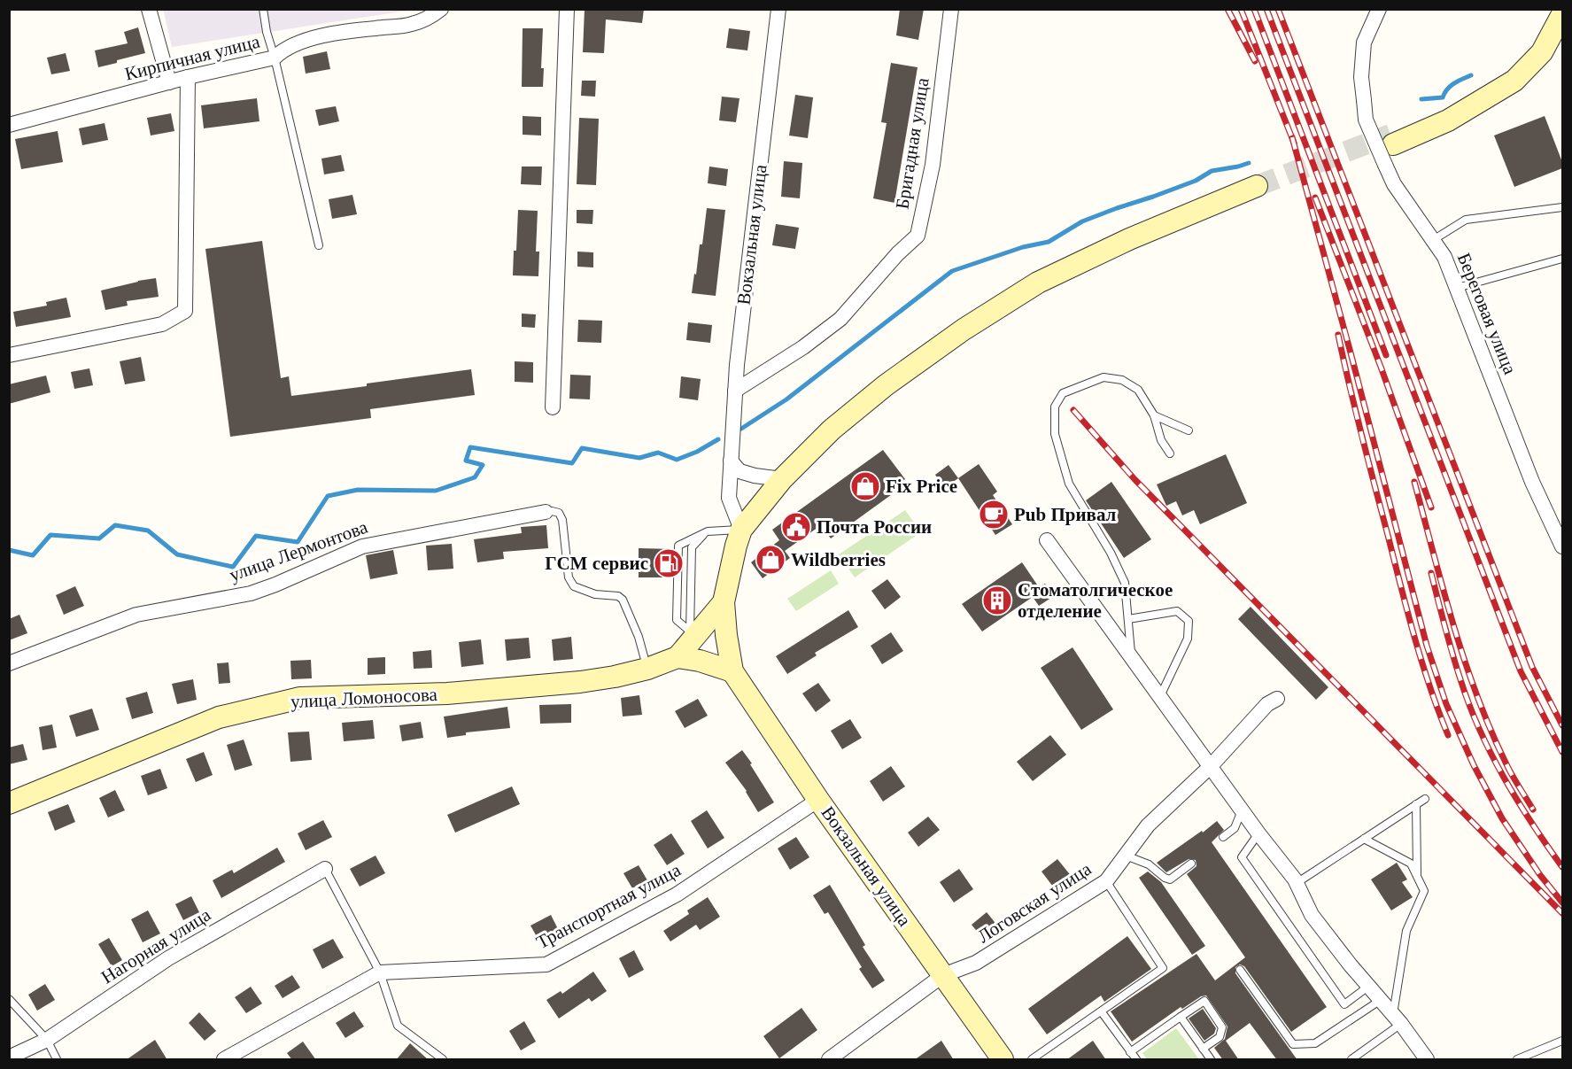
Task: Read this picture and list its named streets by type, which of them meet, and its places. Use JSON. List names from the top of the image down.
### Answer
{
  "streets": {
    "main road": ["Вокзальная улица", "улица Ломоносова"],
    "street": [
      "Кирпичная улица",
      "Бригадная улица",
      "Береговая улица",
      "улица Лермонтова",
      "Логовская улица",
      "Транспортная улица",
      "Нагорная улица"
    ]
  },
  "crossings": [
    ["Бригадная улица", "Вокзальная улица"],
    ["Вокзальная улица", "Логовская улица"],
    ["Вокзальная улица", "Транспортная улица"]
  ],
  "places": {
    "shop": ["Fix Price", "Wildberries"],
    "cafe": ["Pub Привал"],
    "public building": ["Почта России"],
    "fuel station": ["ГСМ сервис"],
    "building": ["Стоматолгическое отделение"]
  }
}
